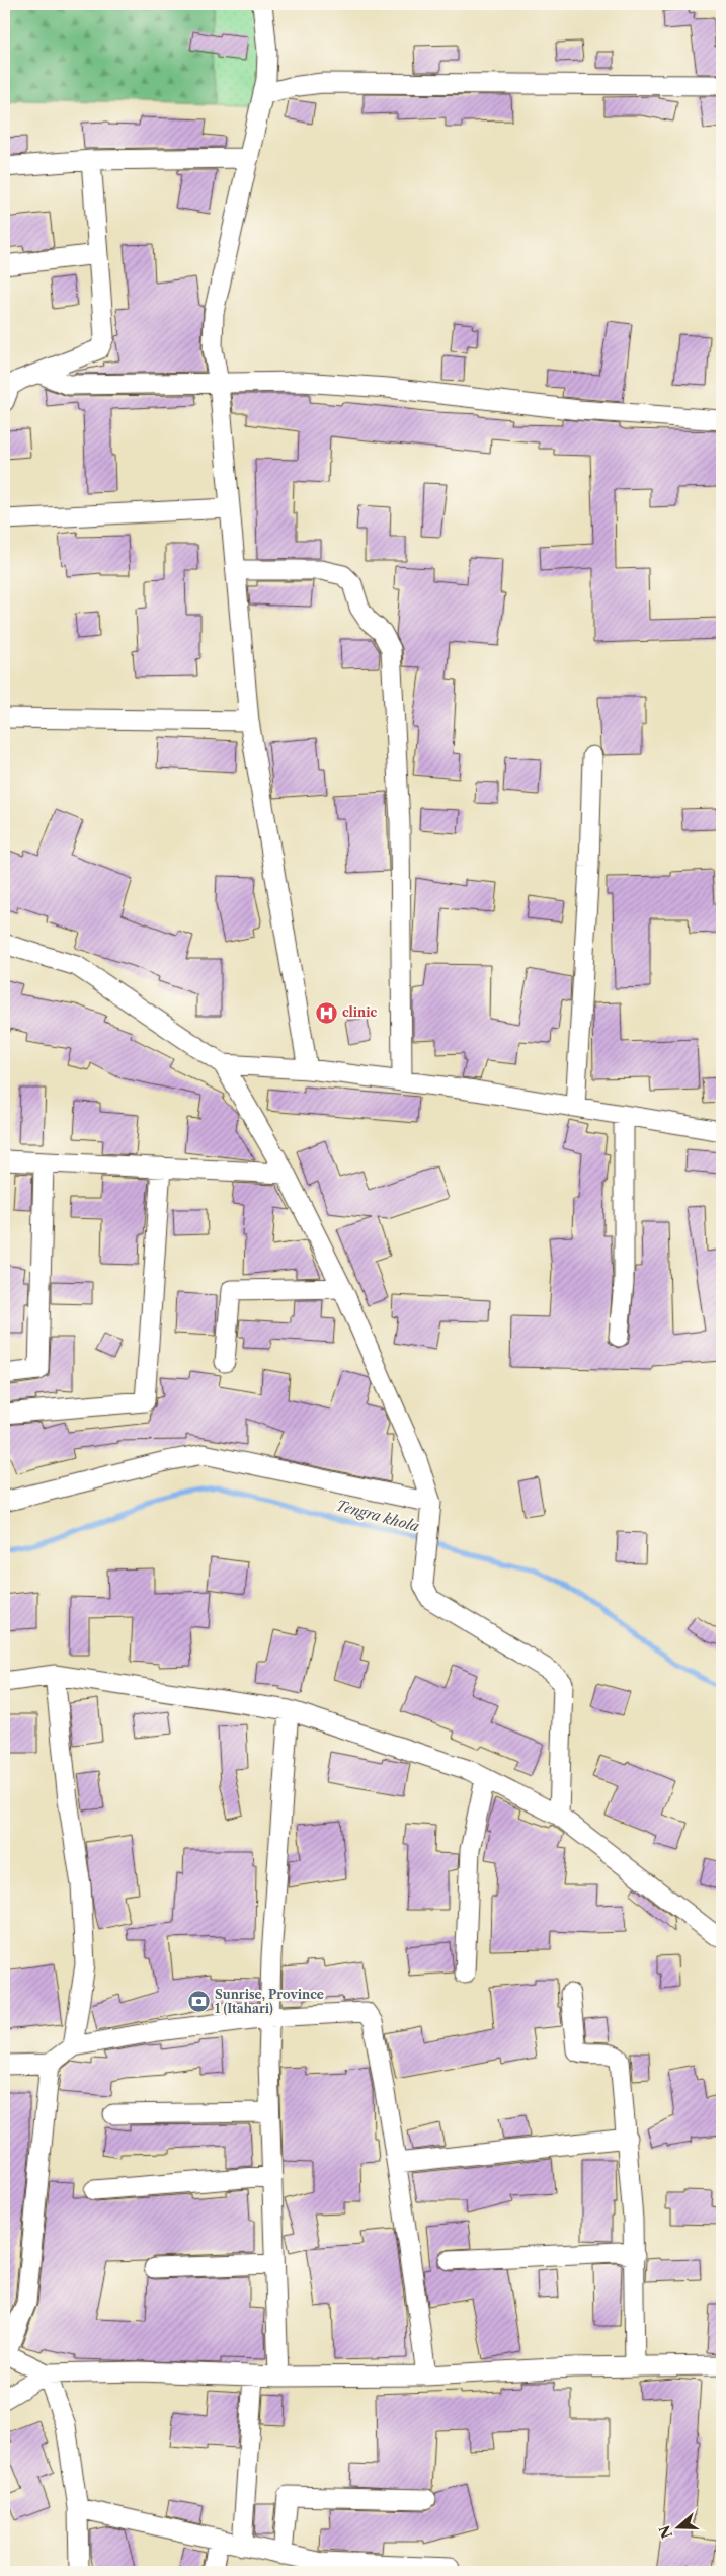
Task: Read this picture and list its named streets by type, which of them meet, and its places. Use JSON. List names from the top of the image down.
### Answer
{
  "water": ["Tengra khola"],
  "places": {
    "hospital": ["clinic"],
    "bank": ["Sunrise, Province 1 (Itahari)"]
  },
  "north": "left"
}
